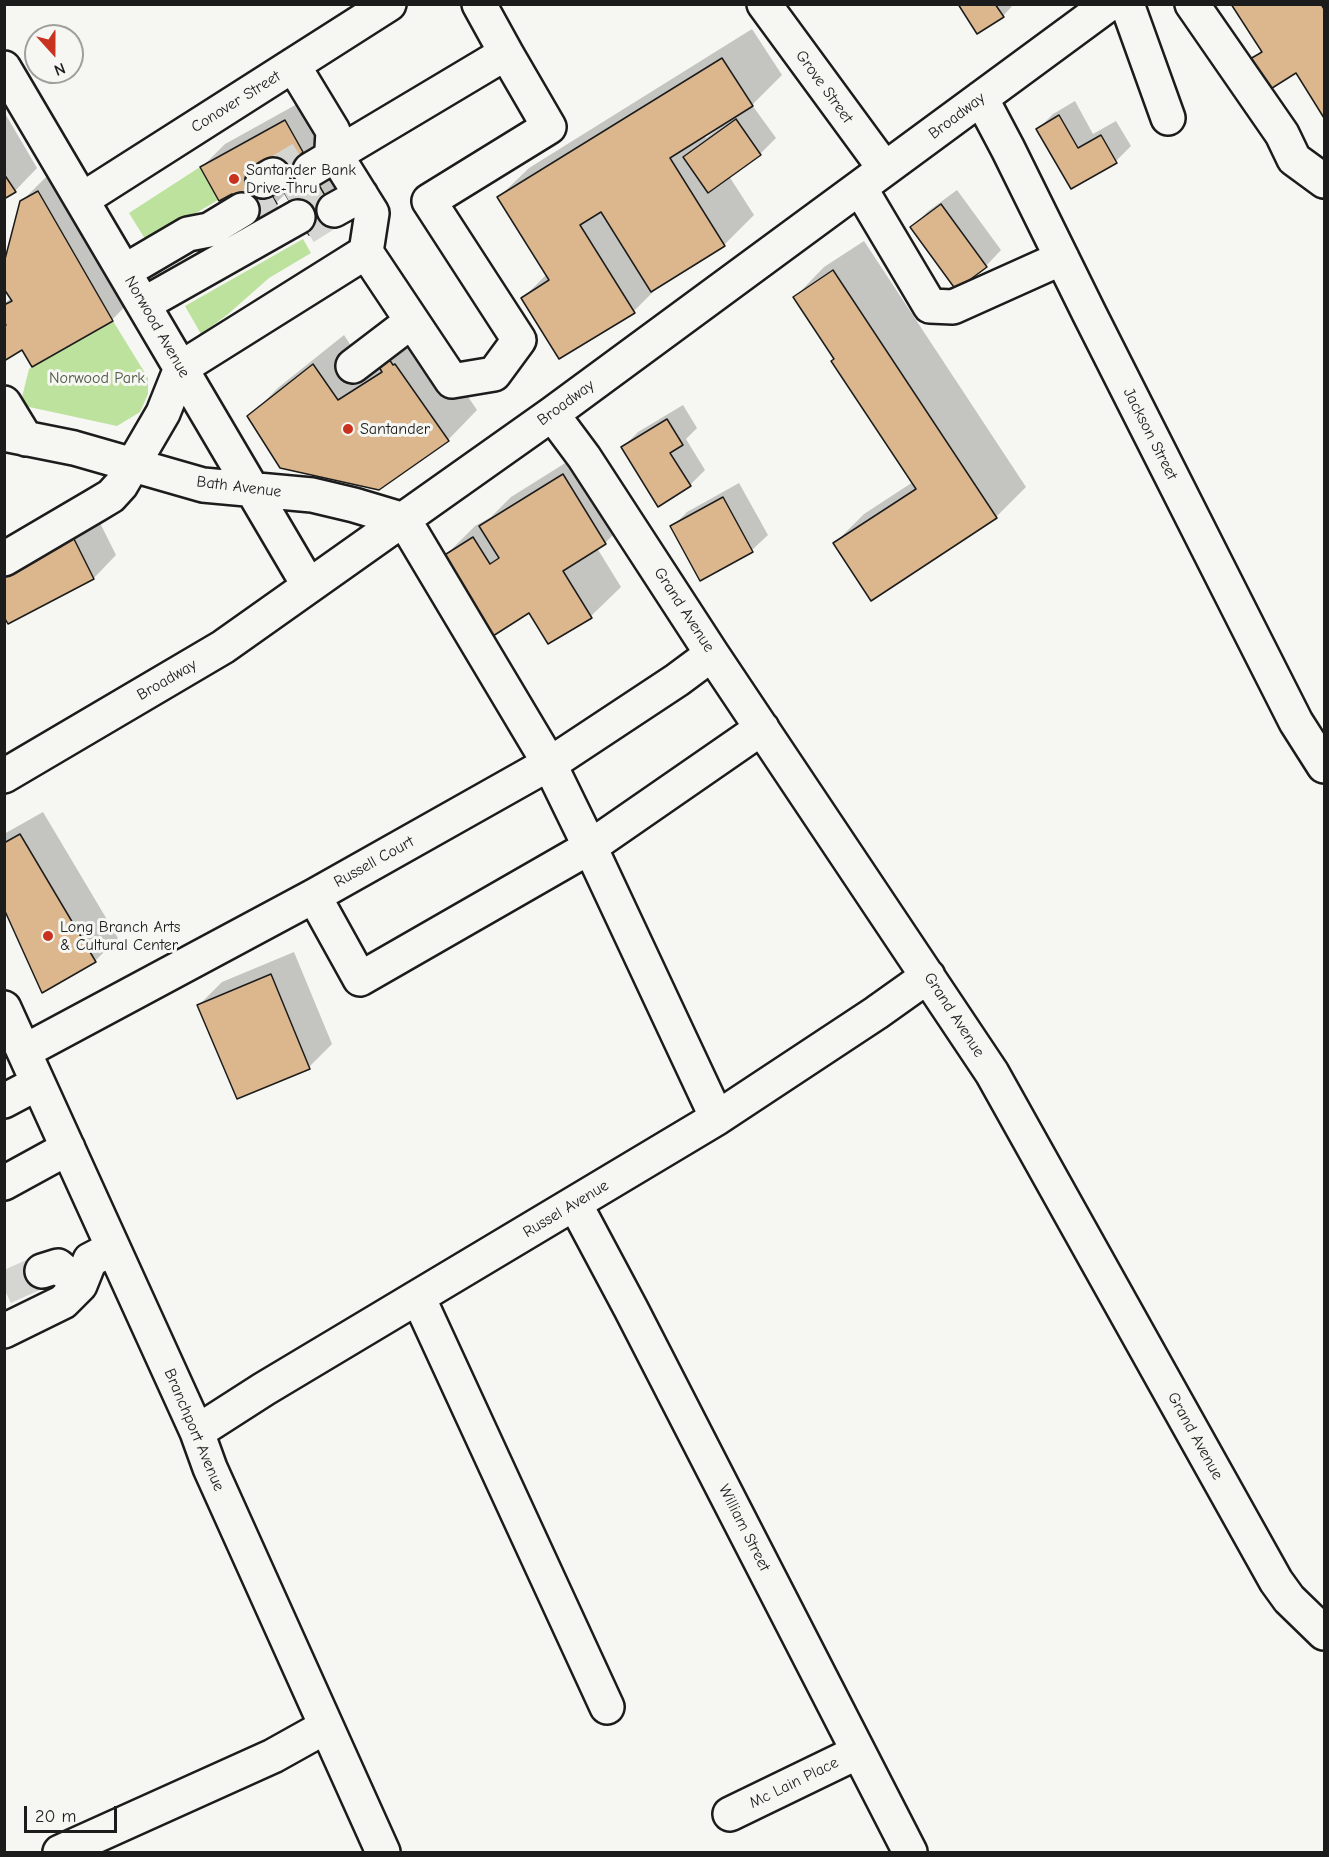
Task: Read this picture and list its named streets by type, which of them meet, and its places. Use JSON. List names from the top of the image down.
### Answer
{
  "streets": {
    "street": [
      "Grove Street",
      "Conover Street",
      "Broadway",
      "Norwood Avenue",
      "Jackson Street",
      "Bath Avenue",
      "Grand Avenue",
      "Russell Court",
      "Russel Avenue",
      "Branchport Avenue",
      "William Street",
      "Mc Lain Place"
    ]
  },
  "crossings": [
    ["Grove Street", "Broadway"],
    ["Grove Street", "Jackson Street"],
    ["Conover Street", "Norwood Avenue"],
    ["Broadway", "Norwood Avenue"],
    ["Broadway", "Jackson Street"],
    ["Broadway", "Bath Avenue"],
    ["Broadway", "Grand Avenue"],
    ["Norwood Avenue", "Bath Avenue"],
    ["Grand Avenue", "Russell Court"],
    ["Grand Avenue", "Russel Avenue"],
    ["Russell Court", "Branchport Avenue"],
    ["Russel Avenue", "Branchport Avenue"],
    ["Russel Avenue", "William Street"],
    ["William Street", "Mc Lain Place"]
  ],
  "parks": ["Norwood Park"],
  "places": ["Santander Bank Drive-Thru", "Santander", "Long Branch Arts & Cultural Center"],
  "scale_bar": "20 m",
  "north": "bottom"
}
